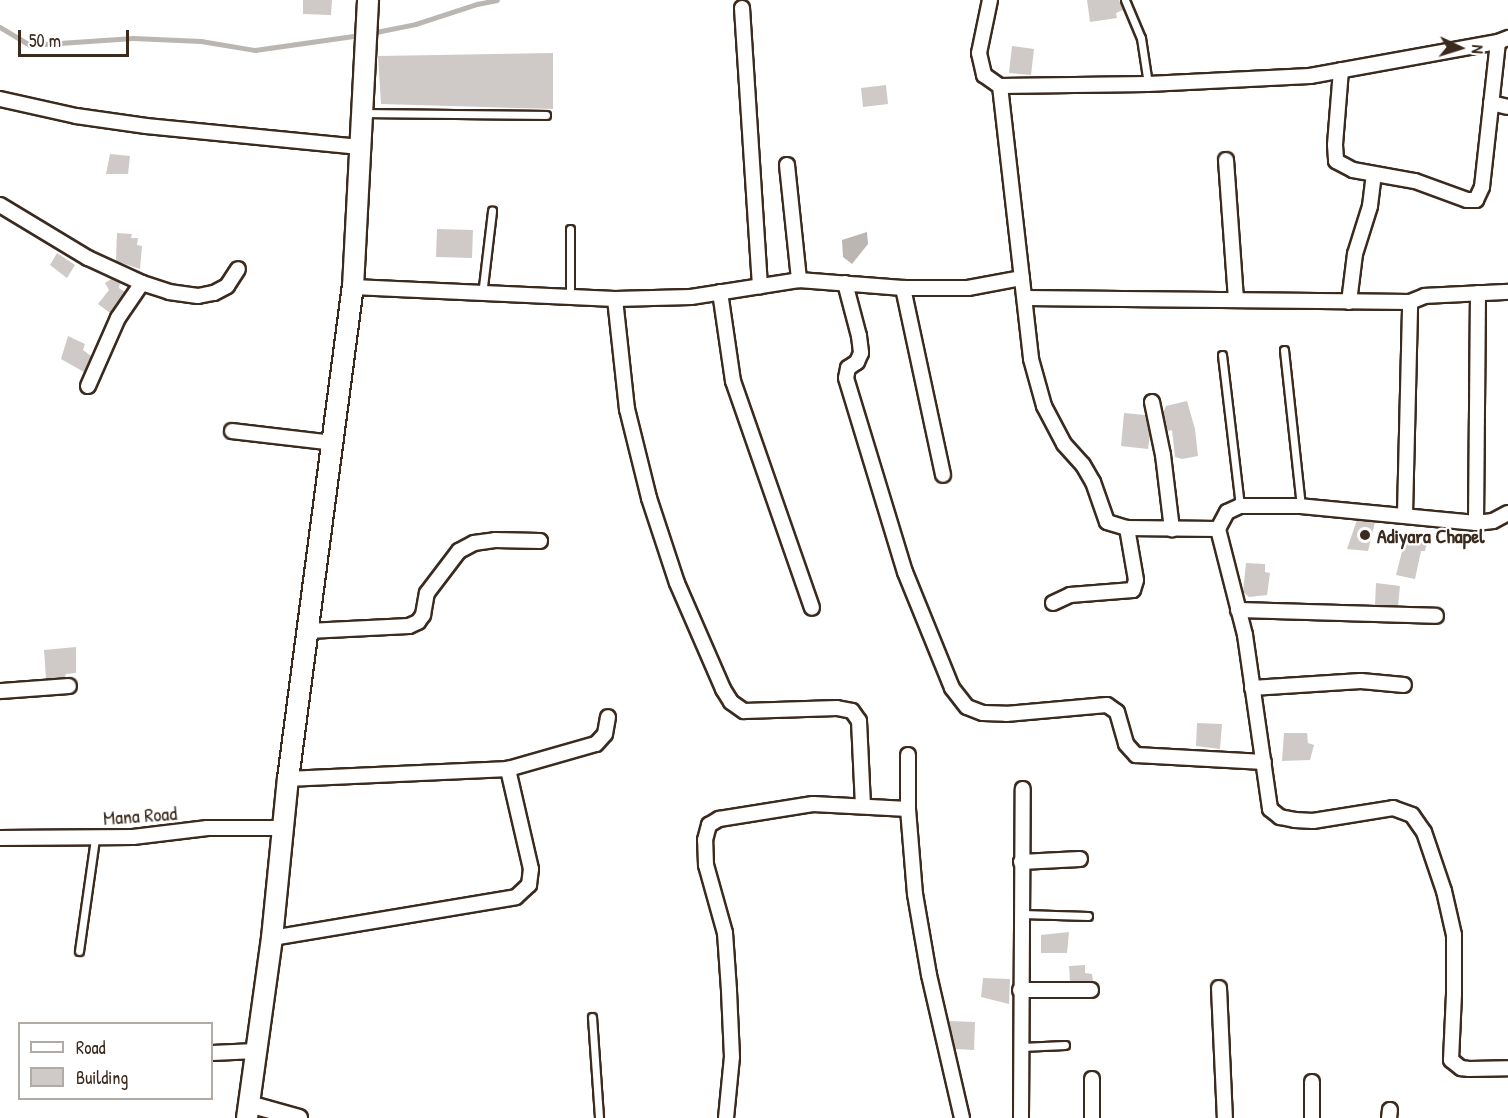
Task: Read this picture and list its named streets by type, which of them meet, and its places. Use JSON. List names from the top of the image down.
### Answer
{
  "streets": {
    "street": ["Mana Road"]
  },
  "places": ["Adiyara Chapel"],
  "legend": ["Road", "Building"],
  "scale_bar": "50 m",
  "north": "right"
}
